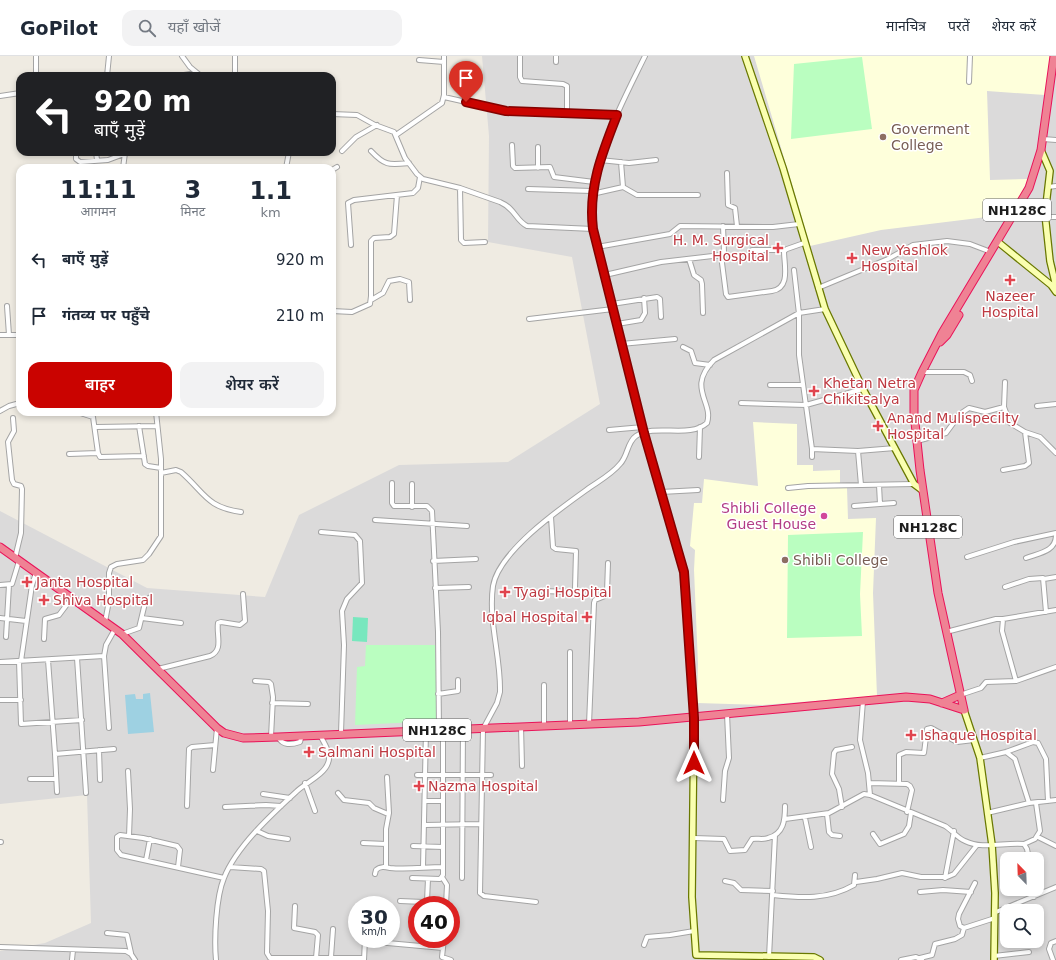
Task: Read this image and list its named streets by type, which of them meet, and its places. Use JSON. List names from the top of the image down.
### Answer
{
  "streets": {
    "highway": ["NH128C"]
  },
  "places": {
    "other": ["Goverment College", "Shibli College Guest House", "Shibli College"],
    "health": [
      "H. M. Surgical Hospital",
      "New Yashlok Hospital",
      "Nazeer Hospital",
      "Khetan Netra Chikitsalya",
      "Anand Mulispecilty Hospital",
      "Janta Hospital",
      "Tyagi Hospital",
      "Shiva Hospital",
      "Iqbal Hospital",
      "Ishaque Hospital",
      "Salmani Hospital",
      "Nazma Hospital"
    ]
  },
  "north": "top left",
  "page": {
    "header": "GoPilot",
    "search": "यहाँ खोजें",
    "nav": ["मानचित्र", "परतें", "शेयर करें"],
    "turn": ["920 m", "बाएँ मुड़ें"],
    "eta": [
      "11:11",
      "आगमन",
      "3",
      "मिनट",
      "1.1",
      "km"
    ],
    "list": [
      {
        "name": "बाएँ मुड़ें",
        "value": "920 m"
      },
      {
        "name": "गंतव्य पर पहुँचे",
        "value": "210 m"
      }
    ],
    "buttons": ["बाहर", "शेयर करें"],
    "speed": "30 km/h",
    "limit": "40"
  }
}
